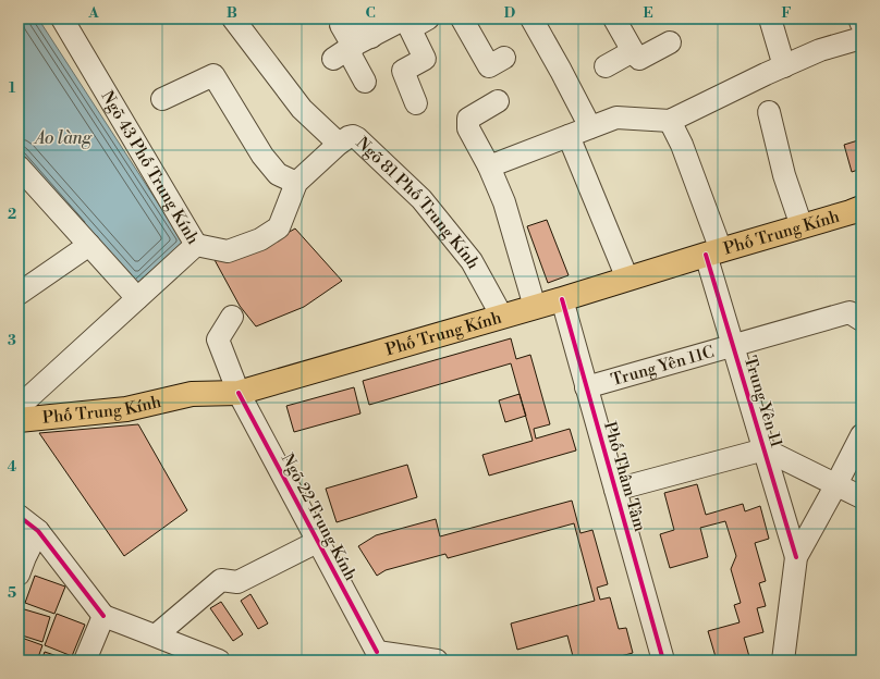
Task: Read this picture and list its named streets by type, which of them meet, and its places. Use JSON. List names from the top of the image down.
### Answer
{
  "streets": {
    "main road": ["Phố Trung Kính"],
    "street": [
      "Ngõ 43 Phố Trung Kính",
      "Ngõ 81 Phố Trung Kính",
      "Trung Yên 11C",
      "Trung Yên 11",
      "Phố Thâm Tâm",
      "Ngõ 22 Trung Kính"
    ]
  },
  "crossings": [
    ["Ngõ 81 Phố Trung Kính", "Phố Trung Kính"],
    ["Phố Trung Kính", "Trung Yên 11"],
    ["Phố Trung Kính", "Phố Thâm Tâm"],
    ["Phố Trung Kính", "Ngõ 22 Trung Kính"],
    ["Trung Yên 11C", "Trung Yên 11"],
    ["Trung Yên 11C", "Phố Thâm Tâm"]
  ],
  "water": ["Ao làng"],
  "grid": {
    "columns": [
      "A",
      "B",
      "C",
      "D",
      "E",
      "F"
    ],
    "rows": [
      "1",
      "2",
      "3",
      "4",
      "5"
    ]
  }
}
